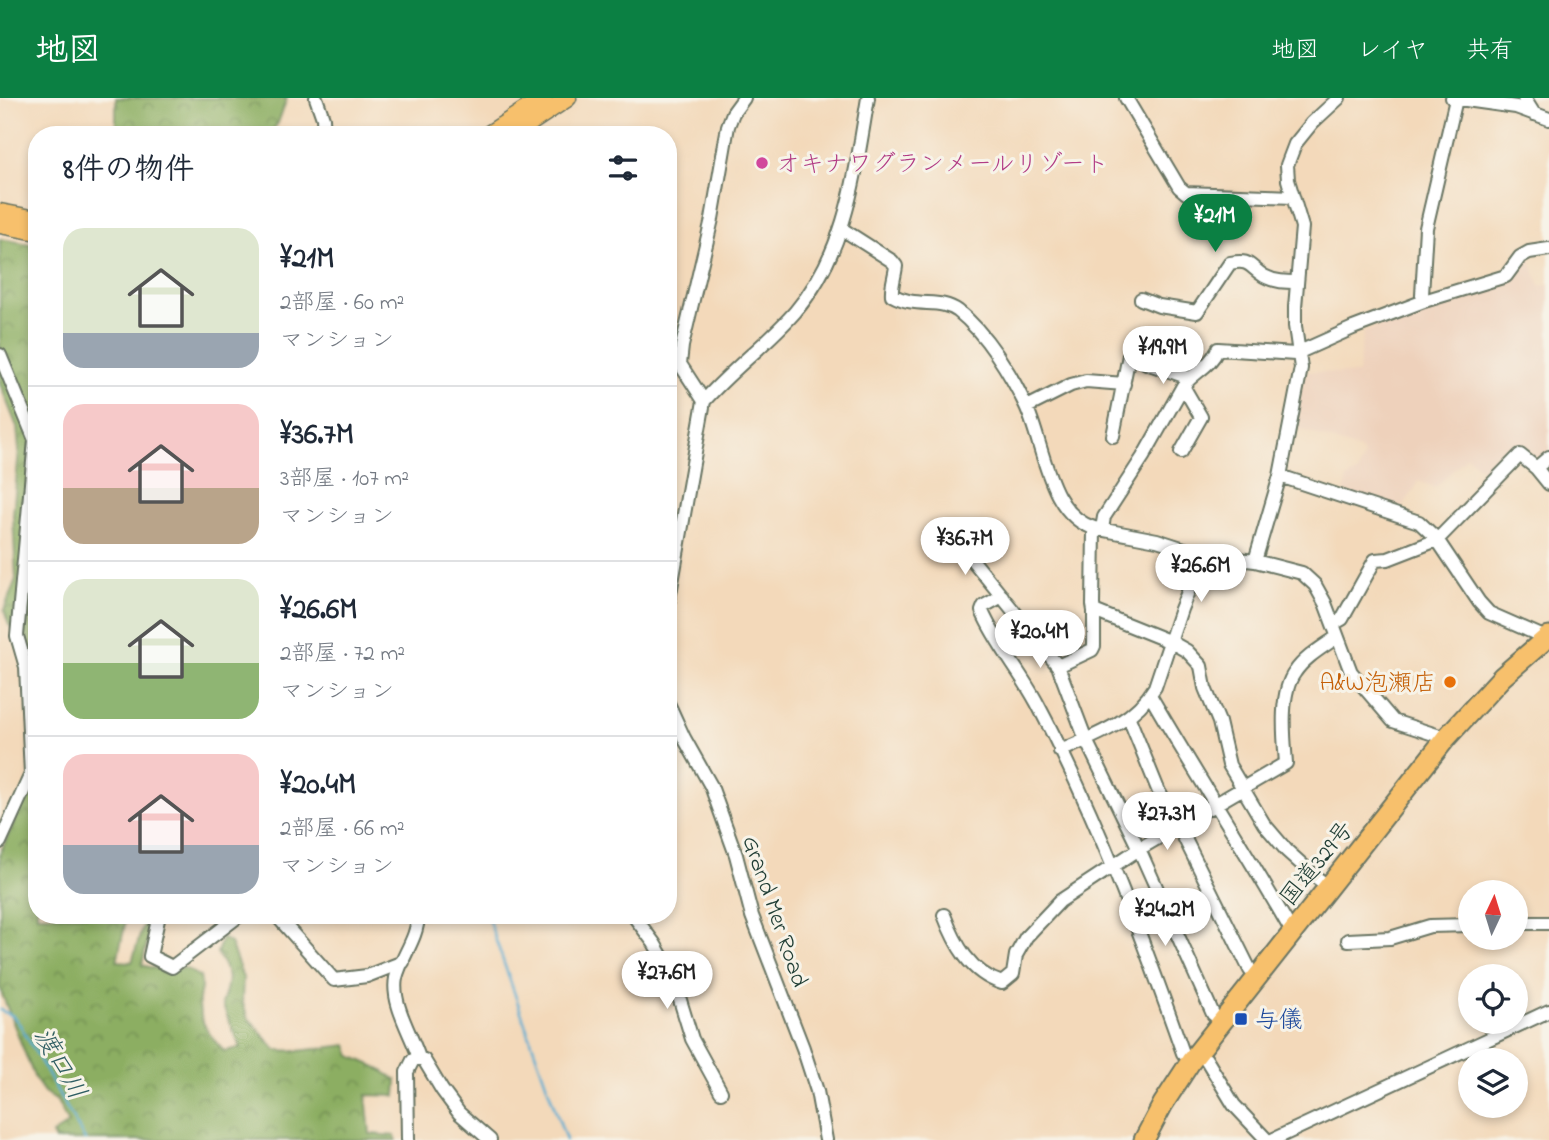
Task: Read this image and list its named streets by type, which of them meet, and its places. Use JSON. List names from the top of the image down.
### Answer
{
  "streets": {
    "highway": ["国道329号"],
    "street": ["Grand Mer Road"]
  },
  "water": ["渡口川"],
  "places": {
    "other": ["オキナワグランメールリゾート", "A&W泡瀬店"],
    "transit": ["与儀"]
  },
  "north": "top",
  "page": {
    "header": "地図",
    "nav": ["地図", "レイヤ", "共有"],
    "heading": "8件の物件",
    "price": [
      "¥21M",
      "¥19.9M",
      "¥36.7M",
      "¥26.6M",
      "¥20.4M",
      "¥27.3M",
      "¥24.2M",
      "¥27.6M"
    ],
    "list": [
      {
        "name": "¥21M",
        "note": "2部屋 · 60 m² · マンション"
      },
      {
        "name": "¥36.7M",
        "note": "3部屋 · 107 m² · マンション"
      },
      {
        "name": "¥26.6M",
        "note": "2部屋 · 72 m² · マンション"
      },
      {
        "name": "¥20.4M",
        "note": "2部屋 · 66 m² · マンション"
      }
    ]
  }
}
